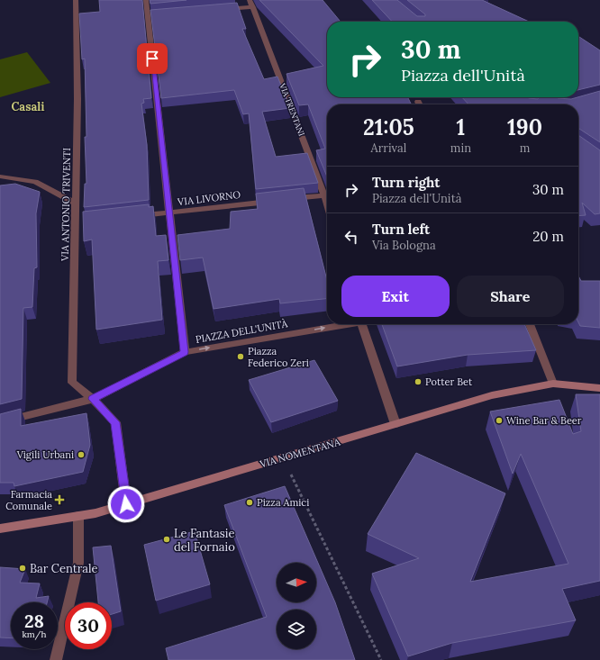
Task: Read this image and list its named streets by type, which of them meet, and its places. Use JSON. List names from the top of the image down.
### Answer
{
  "streets": {
    "main road": ["VIA NOMENTANA"],
    "street": [
      "VIA TRENTANI",
      "VIA LIVORNO",
      "VIA ANTONIO TRIVENTI",
      "PIAZZA DELL'UNITÀ"
    ]
  },
  "crossings": [
    ["VIA ANTONIO TRIVENTI", "PIAZZA DELL'UNITÀ"]
  ],
  "one_way": ["PIAZZA DELL'UNITÀ"],
  "districts": ["Casali"],
  "places": {
    "other": [
      "Piazza Federico Zeri",
      "Potter Bet",
      "Wine Bar & Beer",
      "Vigili Urbani",
      "Pizza Amici",
      "Le Fantasie del Fornaio",
      "Bar Centrale"
    ],
    "health": ["Farmacia Comunale"]
  },
  "north": "right",
  "page": {
    "turn": ["30 m", "Piazza dell'Unità"],
    "eta": [
      "21:05",
      "Arrival",
      "1",
      "min",
      "190",
      "m"
    ],
    "list": [
      {
        "name": "Turn right",
        "note": "Piazza dell'Unità",
        "value": "30 m"
      },
      {
        "name": "Turn left",
        "note": "Via Bologna",
        "value": "20 m"
      }
    ],
    "buttons": ["Exit", "Share"],
    "speed": "28 km/h",
    "limit": "30"
  }
}
